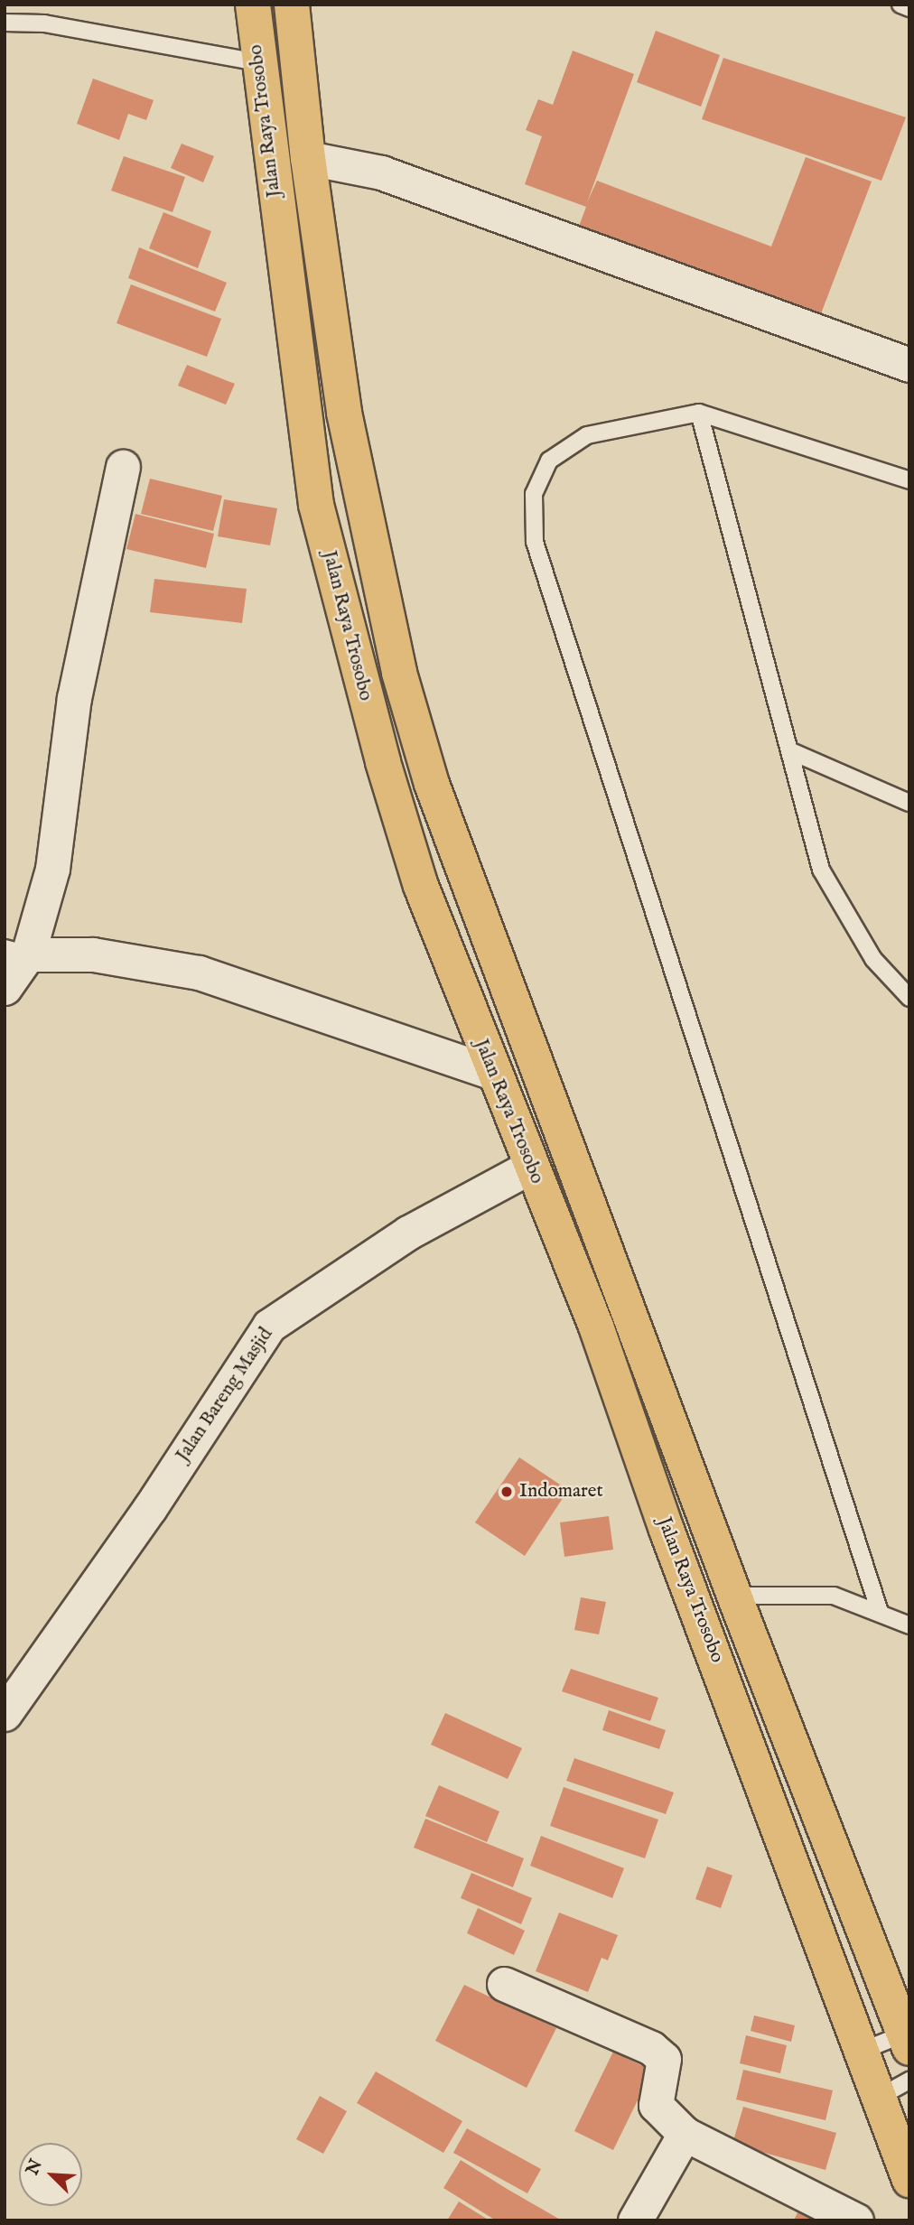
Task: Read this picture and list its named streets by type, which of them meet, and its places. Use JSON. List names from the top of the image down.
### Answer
{
  "streets": {
    "highway": ["Jalan Raya Trosobo"],
    "street": ["Jalan Bareng Masjid"]
  },
  "crossings": [
    ["Jalan Raya Trosobo", "Jalan Bareng Masjid"]
  ],
  "places": ["Indomaret"],
  "north": "top left"
}
